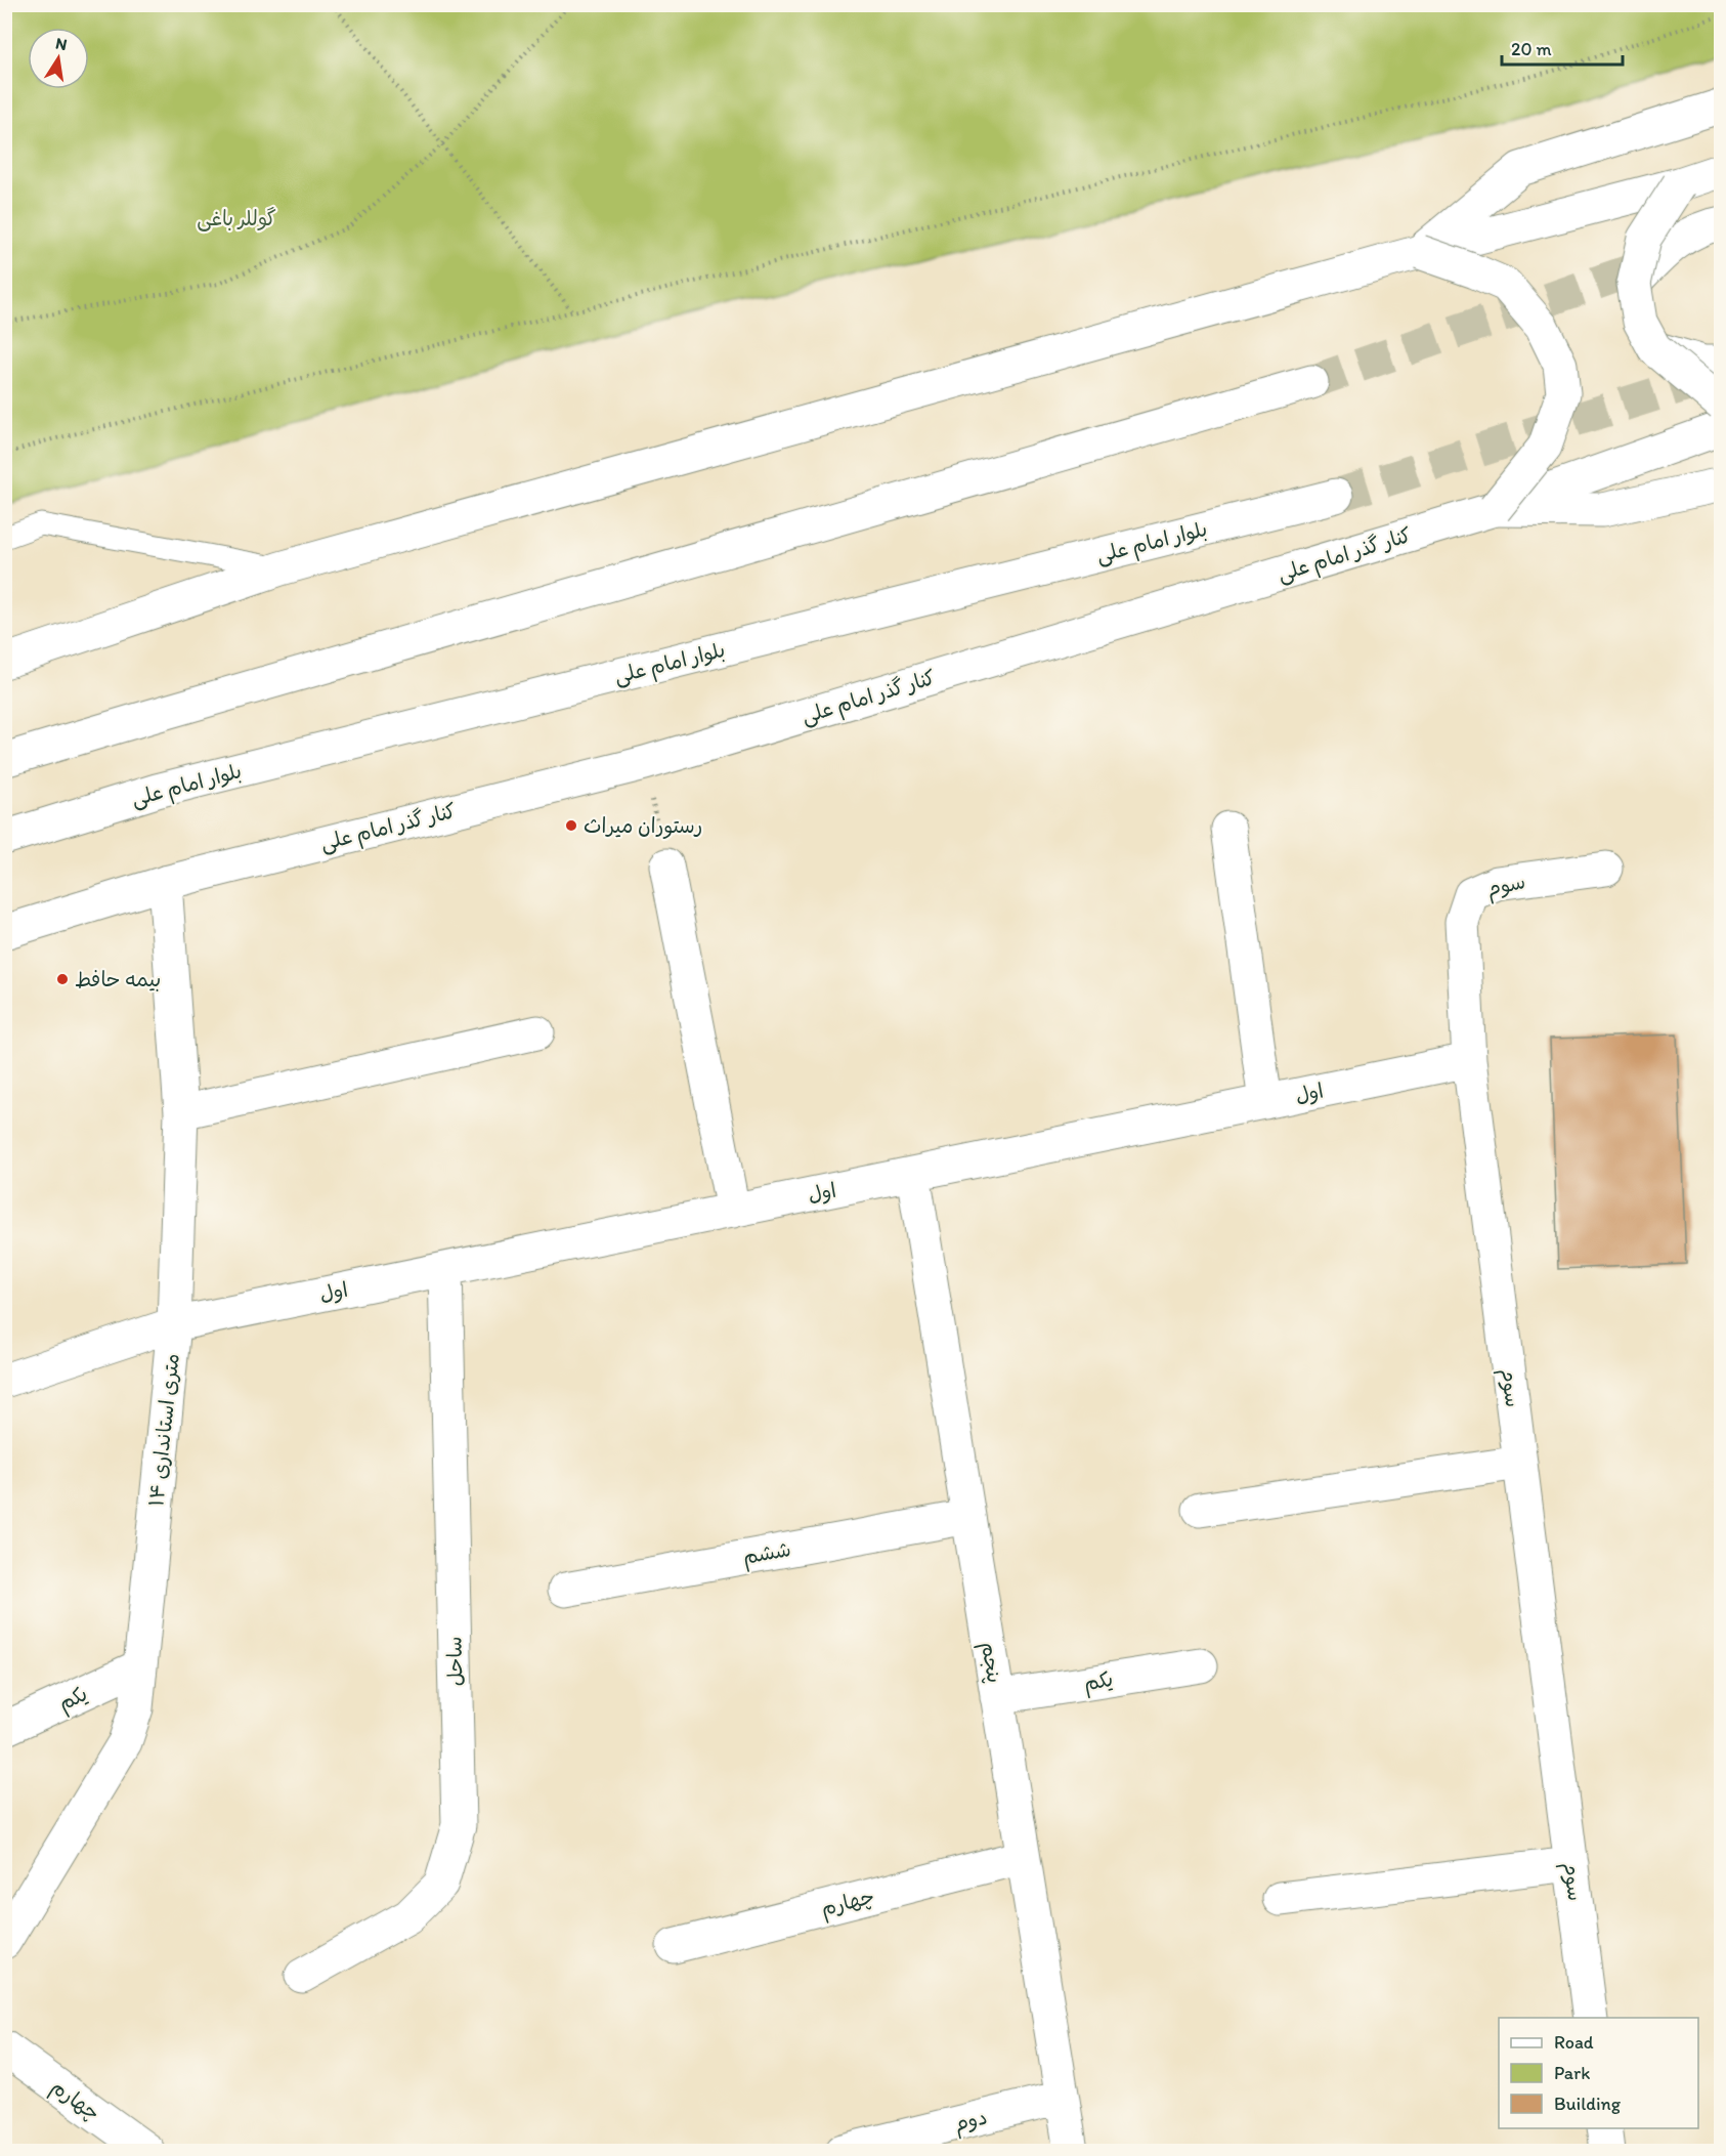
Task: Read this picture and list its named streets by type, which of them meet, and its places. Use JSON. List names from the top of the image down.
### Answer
{
  "streets": {
    "main road": [
      "بلوار امام علی",
      "کنار گذر امام علی",
      "سوم",
      "اول",
      "۱۴ متری استانداری",
      "ششم",
      "ساحل",
      "پنجم",
      "یکم",
      "چهارم",
      "دوم"
    ]
  },
  "crossings": [
    ["کنار گذر امام علی", "۱۴ متری استانداری"],
    ["سوم", "اول"],
    ["اول", "۱۴ متری استانداری"],
    ["اول", "ساحل"],
    ["اول", "پنجم"],
    ["۱۴ متری استانداری", "یکم"],
    ["ششم", "پنجم"],
    ["پنجم", "یکم"],
    ["پنجم", "چهارم"],
    ["پنجم", "دوم"]
  ],
  "parks": ["گوللر باغی"],
  "places": ["رستوران میراث", "بیمه حافط"],
  "legend": ["Road", "Park", "Building"],
  "scale_bar": "20 m",
  "north": "top"
}
